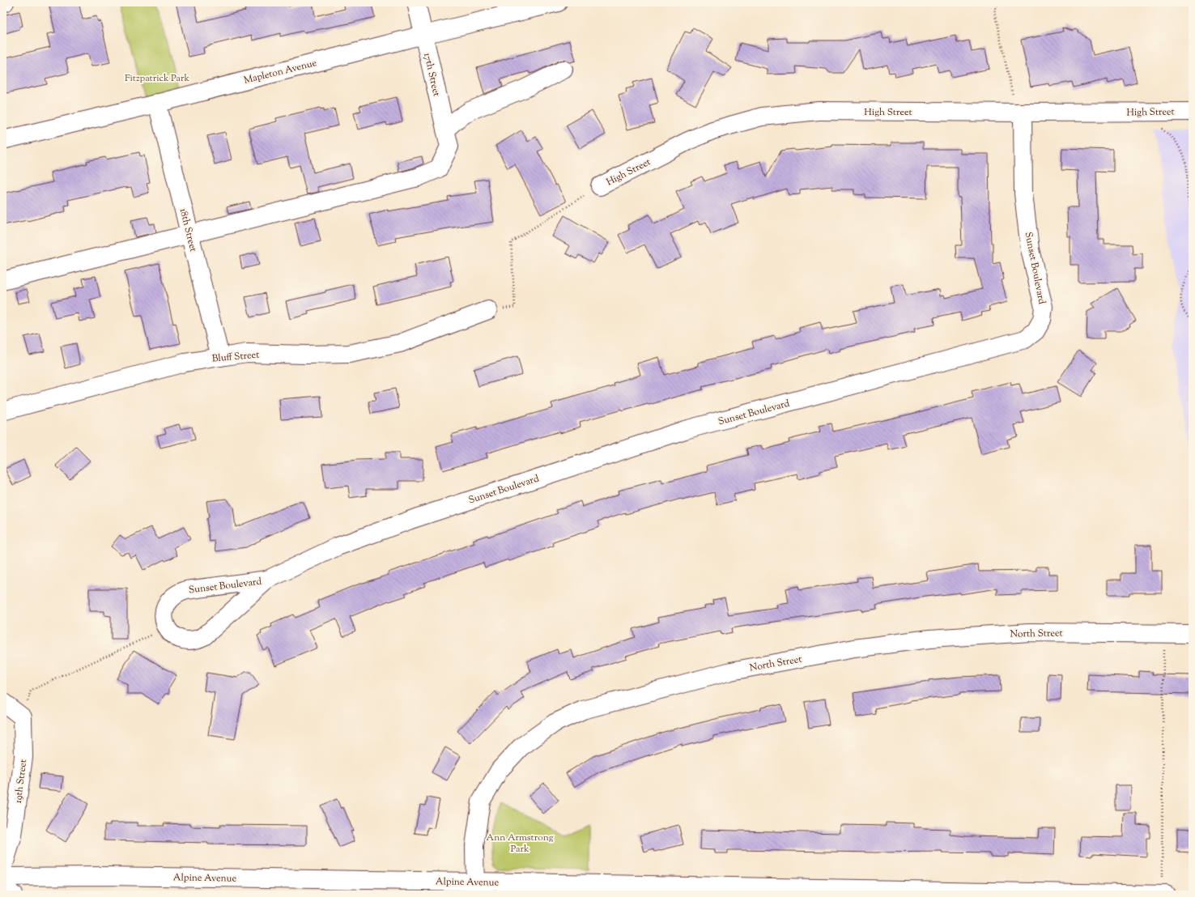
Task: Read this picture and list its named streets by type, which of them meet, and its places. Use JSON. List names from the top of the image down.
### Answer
{
  "streets": {
    "street": [
      "Mapleton Avenue",
      "17th Street",
      "High Street",
      "18th Street",
      "Sunset Boulevard",
      "Bluff Street",
      "North Street",
      "19th Street",
      "Alpine Avenue"
    ]
  },
  "crossings": [
    ["Mapleton Avenue", "17th Street"],
    ["Mapleton Avenue", "18th Street"],
    ["High Street", "Sunset Boulevard"],
    ["18th Street", "Bluff Street"],
    ["North Street", "Alpine Avenue"]
  ],
  "parks": ["Fitzpatrick Park", "Ann Armstrong Park"]
}
